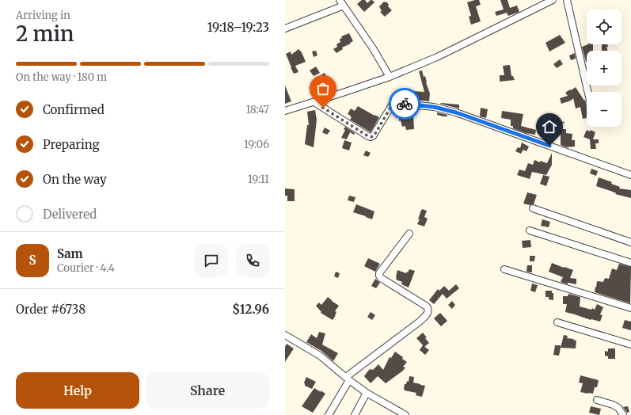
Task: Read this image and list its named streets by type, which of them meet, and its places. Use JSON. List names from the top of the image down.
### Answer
{
  "page": {
    "heading": ["2 min", "Arriving in", "19:18–19:23"],
    "panel": [
      "Sam",
      "Courier · 4.4",
      "Order #6738",
      "$12.96"
    ],
    "map_buttons": ["+", "−"],
    "bar": "On the way · 180 m",
    "list": [
      ["Confirmed", "18:47"],
      ["Preparing", "19:06"],
      ["On the way", "19:11"],
      "Delivered"
    ],
    "round": "S",
    "buttons": ["Help", "Share"]
  }
}
